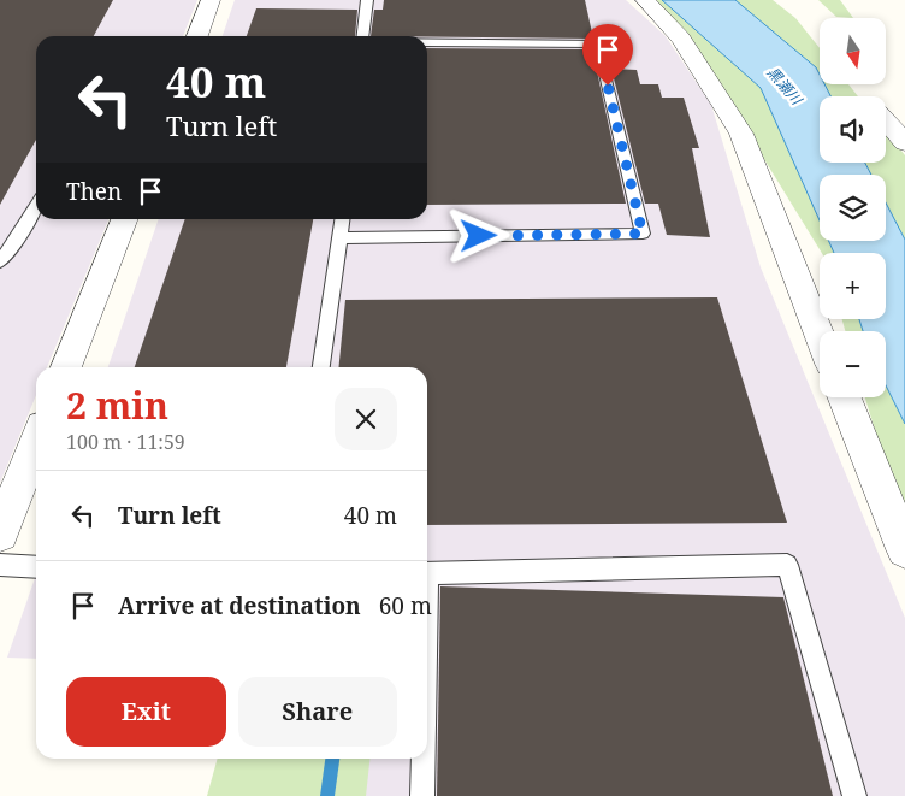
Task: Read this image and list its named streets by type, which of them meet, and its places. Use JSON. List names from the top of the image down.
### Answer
{
  "water": ["黒瀬川"],
  "north": "bottom",
  "page": {
    "map_buttons": ["+", "−"],
    "turn": ["40 m", "Turn left"],
    "then": "Then",
    "heading": ["2 min", "100 m · 11:59"],
    "list": [
      {
        "name": "Turn left",
        "value": "40 m"
      },
      {
        "name": "Arrive at destination",
        "value": "60 m"
      }
    ],
    "buttons": ["Exit", "Share"]
  }
}
